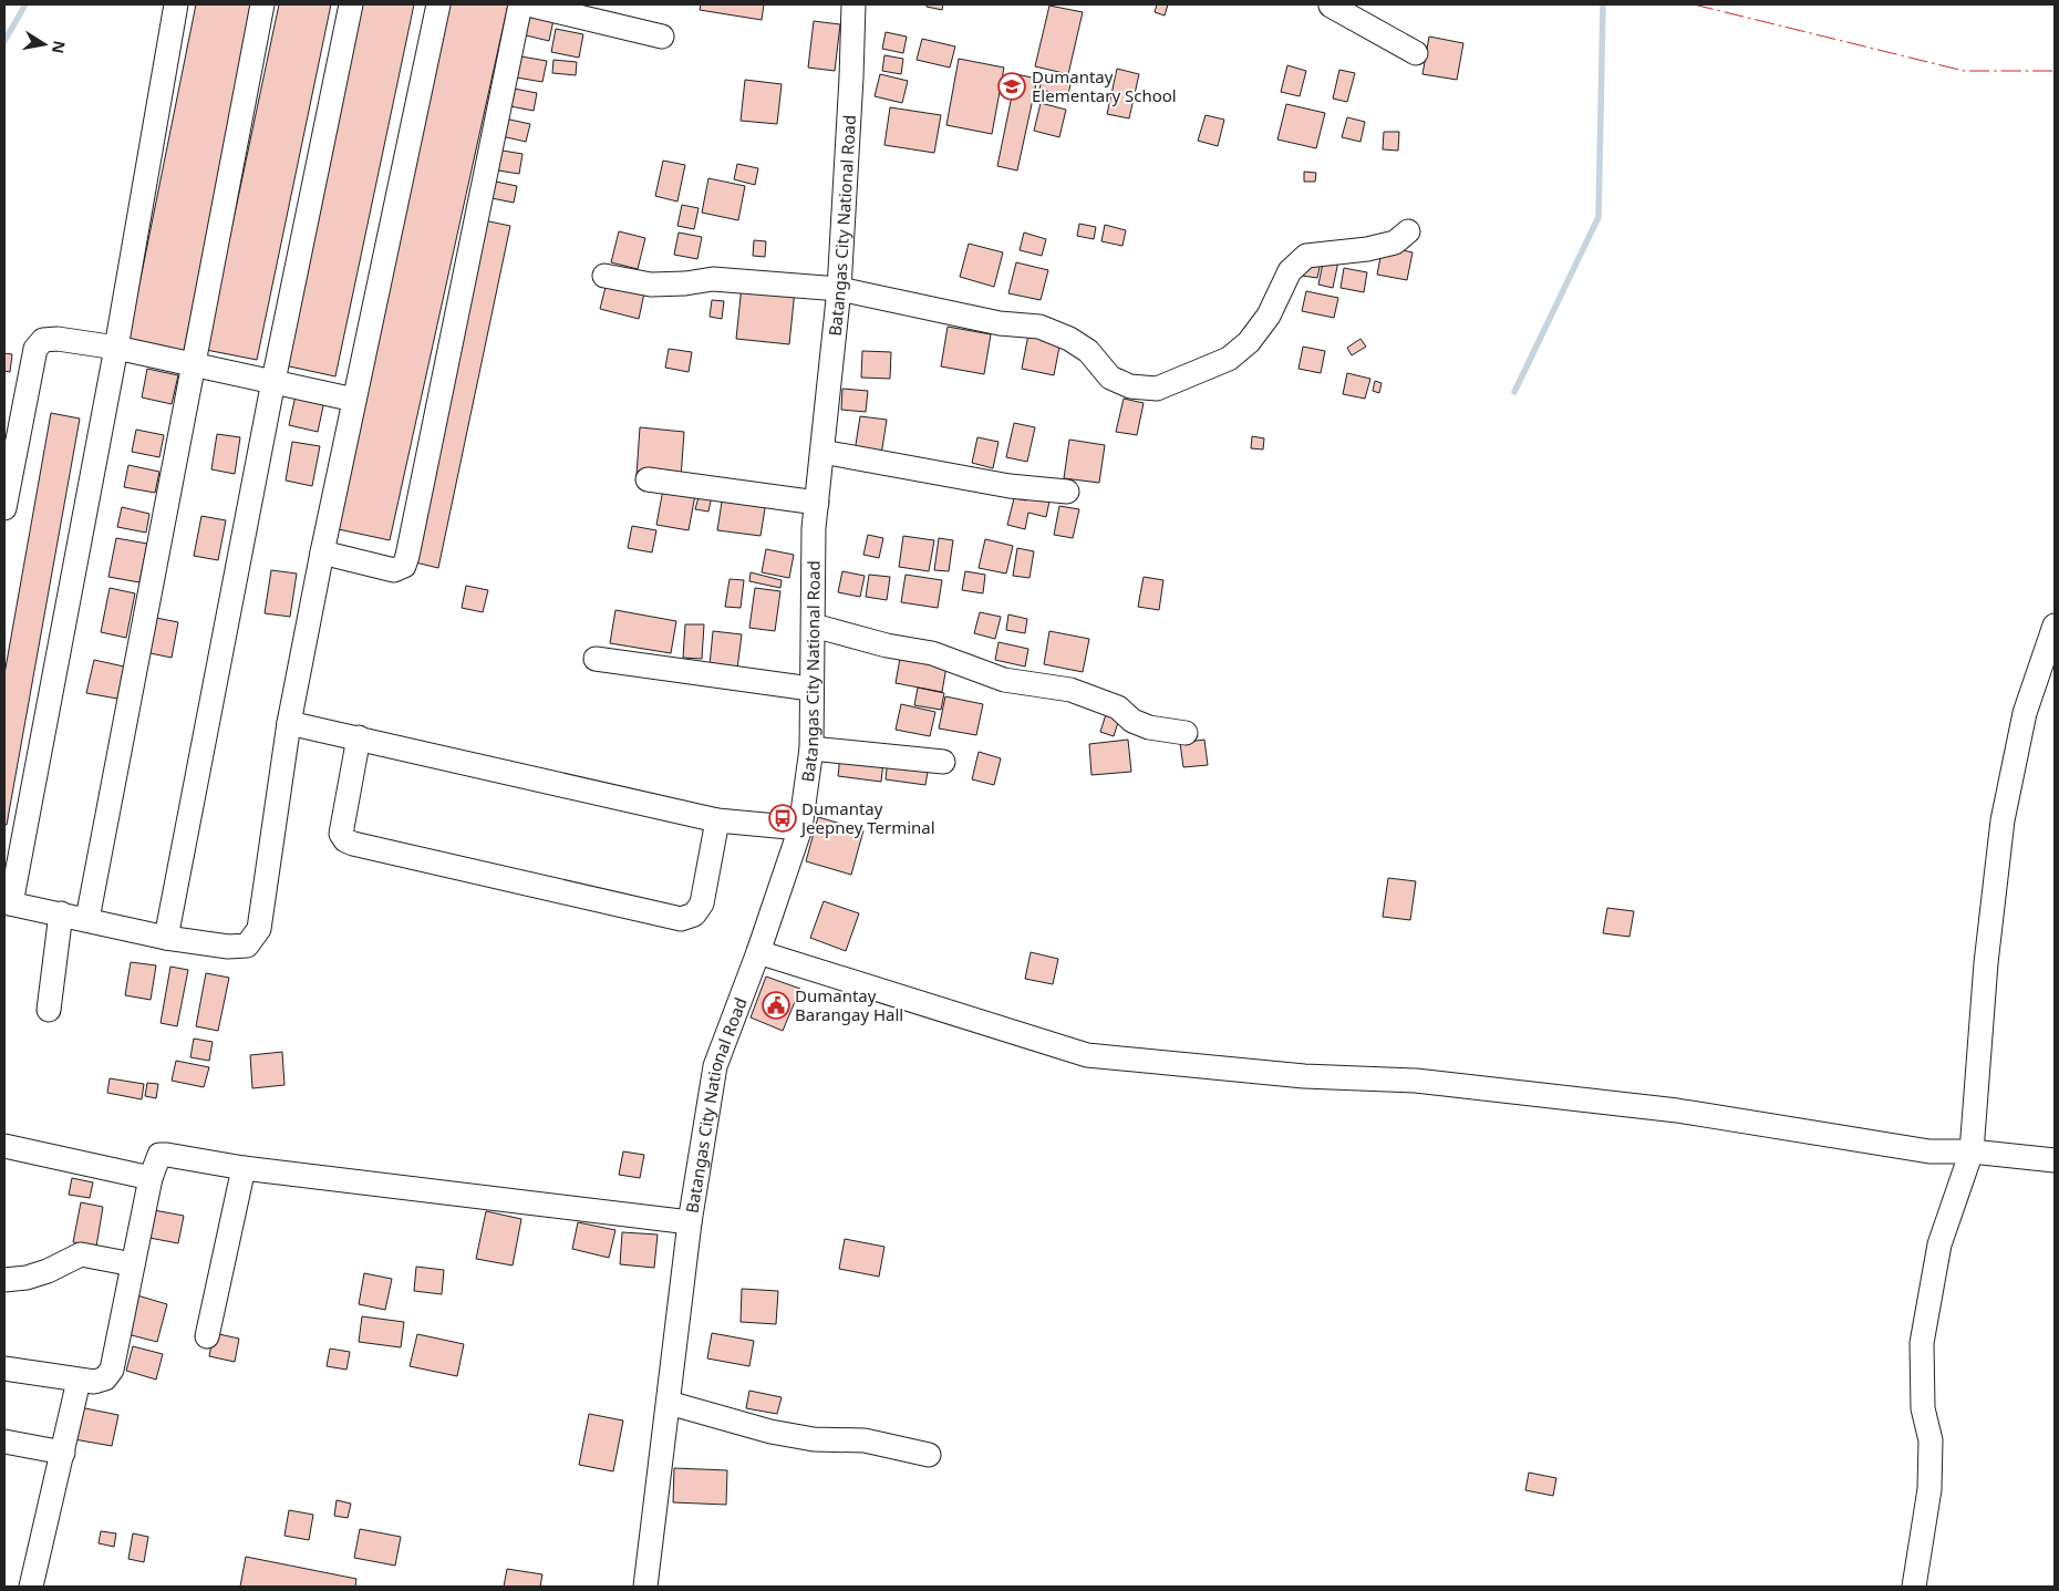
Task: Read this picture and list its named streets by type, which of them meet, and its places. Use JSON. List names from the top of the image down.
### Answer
{
  "streets": {
    "street": ["Batangas City National Road"]
  },
  "places": {
    "school or university": ["Dumantay Elementary School"],
    "bus stop": ["Dumantay Jeepney Terminal"],
    "public building": ["Dumantay Barangay Hall"]
  },
  "north": "right"
}
